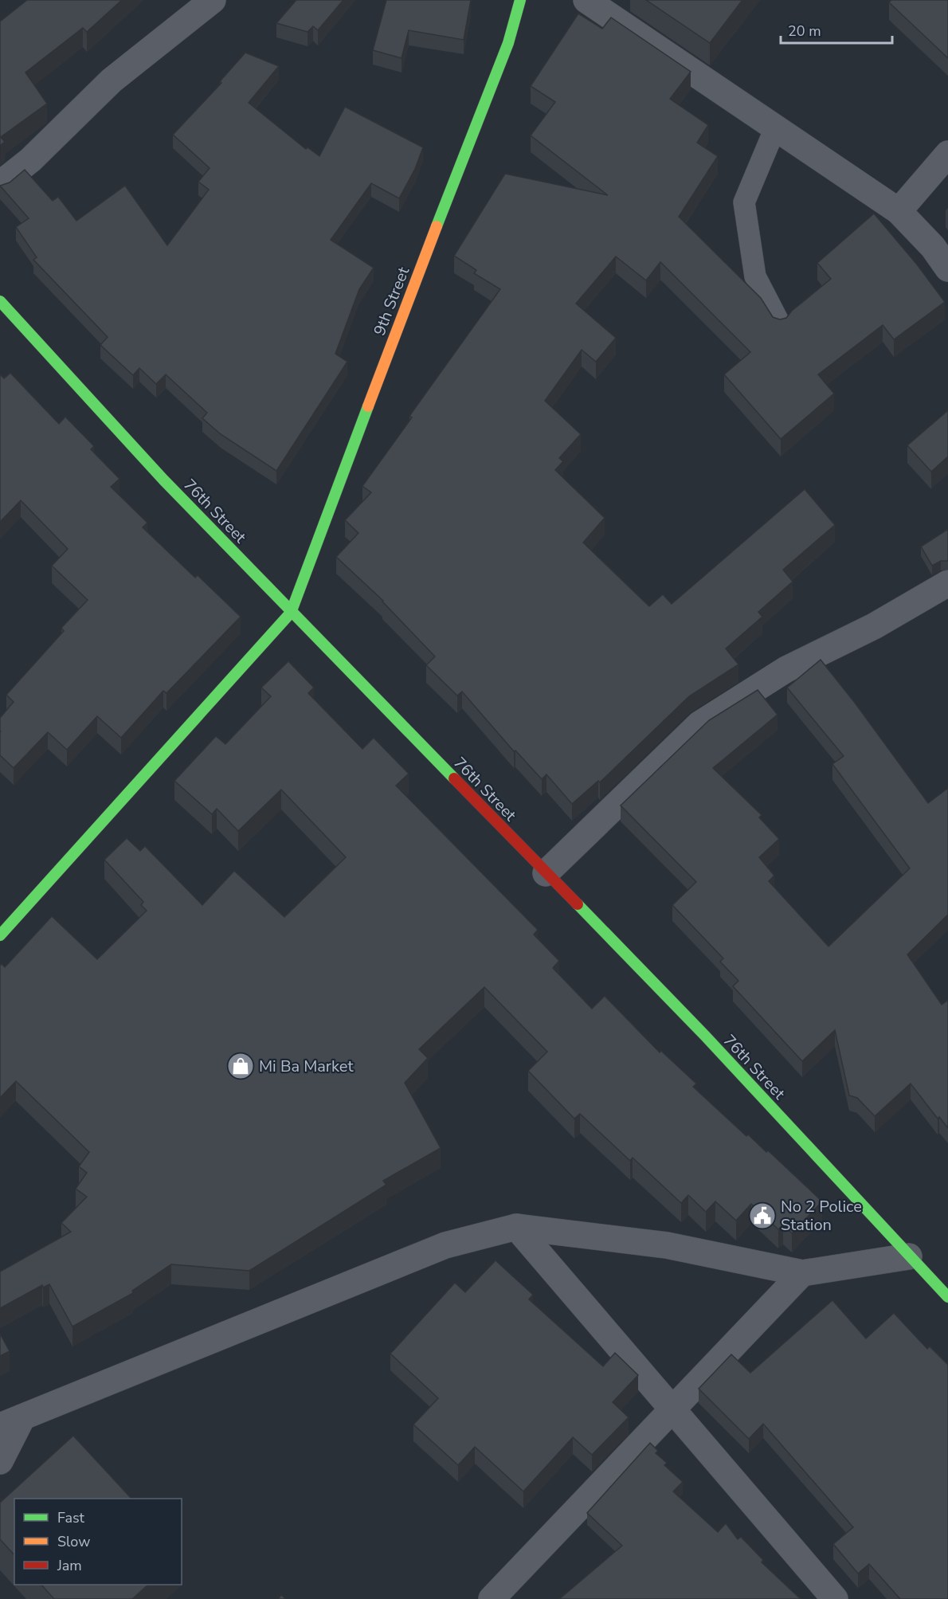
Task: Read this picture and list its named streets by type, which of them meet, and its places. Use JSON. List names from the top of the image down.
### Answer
{
  "streets": {
    "street": ["9th Street", "76th Street"]
  },
  "crossings": [
    ["9th Street", "76th Street"]
  ],
  "places": {
    "shop": ["Mi Ba Market"],
    "public building": ["No 2 Police Station"]
  },
  "legend": ["Fast", "Slow", "Jam"],
  "scale_bar": "20 m"
}
